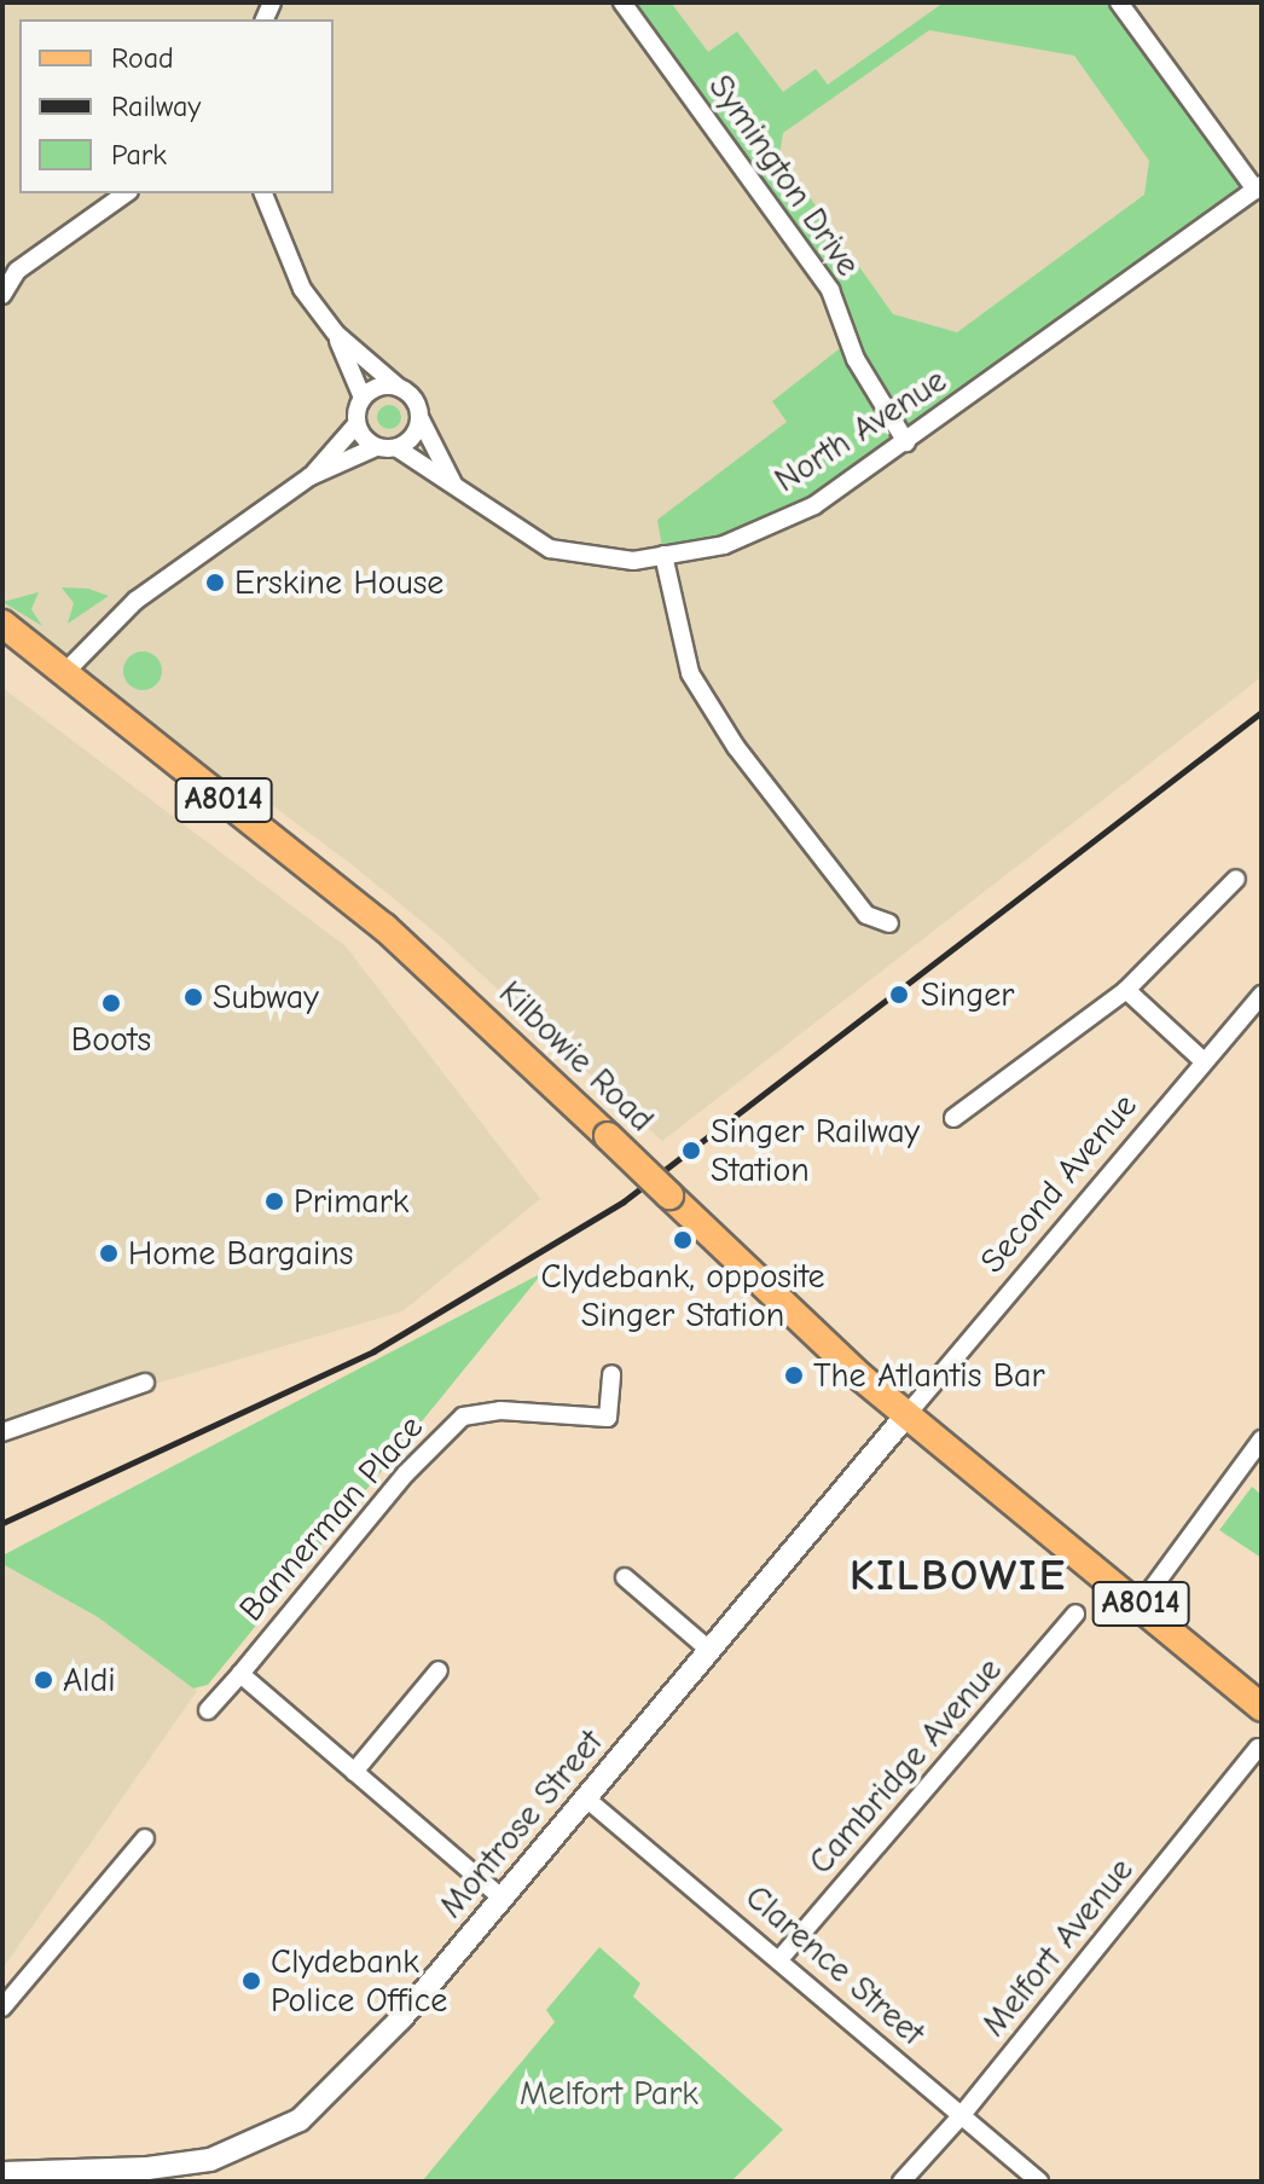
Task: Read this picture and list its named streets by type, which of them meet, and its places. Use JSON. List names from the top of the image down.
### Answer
{
  "streets": {
    "main road": ["A8014", "Kilbowie Road"],
    "street": [
      "Symington Drive",
      "North Avenue",
      "Second Avenue",
      "Bannerman Place",
      "Cambridge Avenue",
      "Montrose Street",
      "Melfort Avenue",
      "Clarence Street"
    ]
  },
  "crossings": [
    ["Symington Drive", "North Avenue"],
    ["Kilbowie Road", "Second Avenue"],
    ["Kilbowie Road", "Montrose Street"],
    ["Second Avenue", "Montrose Street"],
    ["Bannerman Place", "Montrose Street"],
    ["Cambridge Avenue", "Clarence Street"],
    ["Montrose Street", "Clarence Street"],
    ["Melfort Avenue", "Clarence Street"]
  ],
  "districts": ["KILBOWIE"],
  "parks": ["Melfort Park"],
  "places": [
    "Erskine House",
    "Singer",
    "Subway",
    "Boots",
    "Singer Railway Station",
    "Primark",
    "Clydebank, opposite Singer Station",
    "Home Bargains",
    "The Atlantis Bar",
    "Aldi",
    "Clydebank Police Office"
  ],
  "legend": ["Road", "Railway", "Park"]
}
